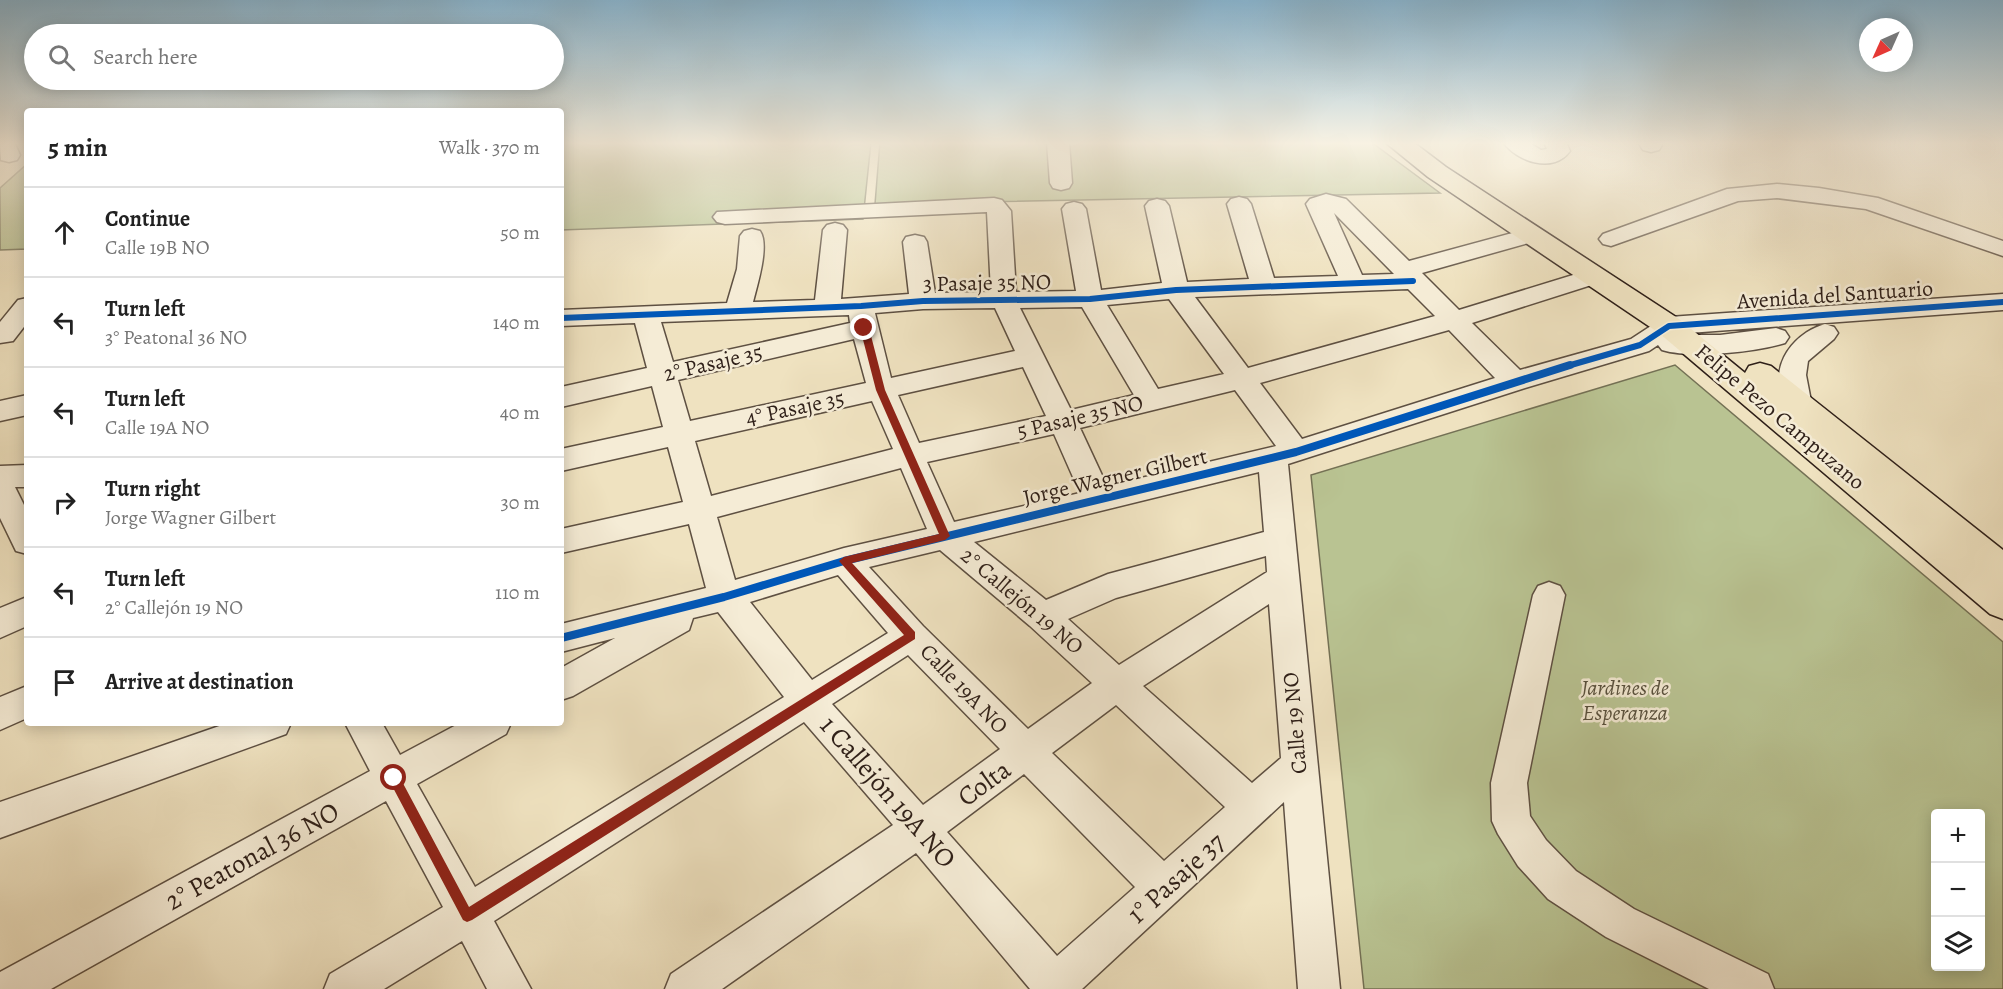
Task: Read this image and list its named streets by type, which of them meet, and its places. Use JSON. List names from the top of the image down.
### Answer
{
  "streets": {
    "main road": ["Felipe Pezo Campuzano"],
    "street": [
      "3 Pasaje 35 NO",
      "Avenida del Santuario",
      "2° Pasaje 35",
      "4° Pasaje 35",
      "5 Pasaje 35 NO",
      "Jorge Wagner Gilbert",
      "2° Callejón 19 NO",
      "Calle 19A NO",
      "Calle 19 NO",
      "Colta",
      "1 Callejón 19A NO",
      "2° Peatonal 36 NO",
      "1° Pasaje 37"
    ]
  },
  "crossings": [
    ["3 Pasaje 35 NO", "2° Pasaje 35"],
    ["3 Pasaje 35 NO", "Felipe Pezo Campuzano"],
    ["3 Pasaje 35 NO", "2° Callejón 19 NO"],
    ["Avenida del Santuario", "Felipe Pezo Campuzano"],
    ["Avenida del Santuario", "Jorge Wagner Gilbert"],
    ["2° Pasaje 35", "2° Callejón 19 NO"],
    ["4° Pasaje 35", "2° Callejón 19 NO"],
    ["5 Pasaje 35 NO", "Felipe Pezo Campuzano"],
    ["5 Pasaje 35 NO", "2° Callejón 19 NO"],
    ["Jorge Wagner Gilbert", "2° Callejón 19 NO"],
    ["Jorge Wagner Gilbert", "Calle 19A NO"],
    ["Jorge Wagner Gilbert", "Calle 19 NO"],
    ["Jorge Wagner Gilbert", "1 Callejón 19A NO"],
    ["2° Callejón 19 NO", "Colta"],
    ["2° Callejón 19 NO", "1° Pasaje 37"],
    ["Calle 19A NO", "Colta"],
    ["Calle 19A NO", "1° Pasaje 37"],
    ["Calle 19 NO", "Colta"],
    ["Calle 19 NO", "1° Pasaje 37"],
    ["Colta", "1 Callejón 19A NO"],
    ["1 Callejón 19A NO", "1° Pasaje 37"]
  ],
  "parks": ["Jardines de Esperanza"],
  "north": "bottom left",
  "page": {
    "search": "Search here",
    "heading": ["5 min", "Walk · 370 m"],
    "list": [
      ["Continue", "Calle 19B NO", "50 m"],
      ["Turn left", "3° Peatonal 36 NO", "140 m"],
      ["Turn left", "Calle 19A NO", "40 m"],
      ["Turn right", "Jorge Wagner Gilbert", "30 m"],
      ["Turn left", "2° Callejón 19 NO", "110 m"],
      "Arrive at destination"
    ],
    "map_buttons": ["+", "−"]
  }
}
